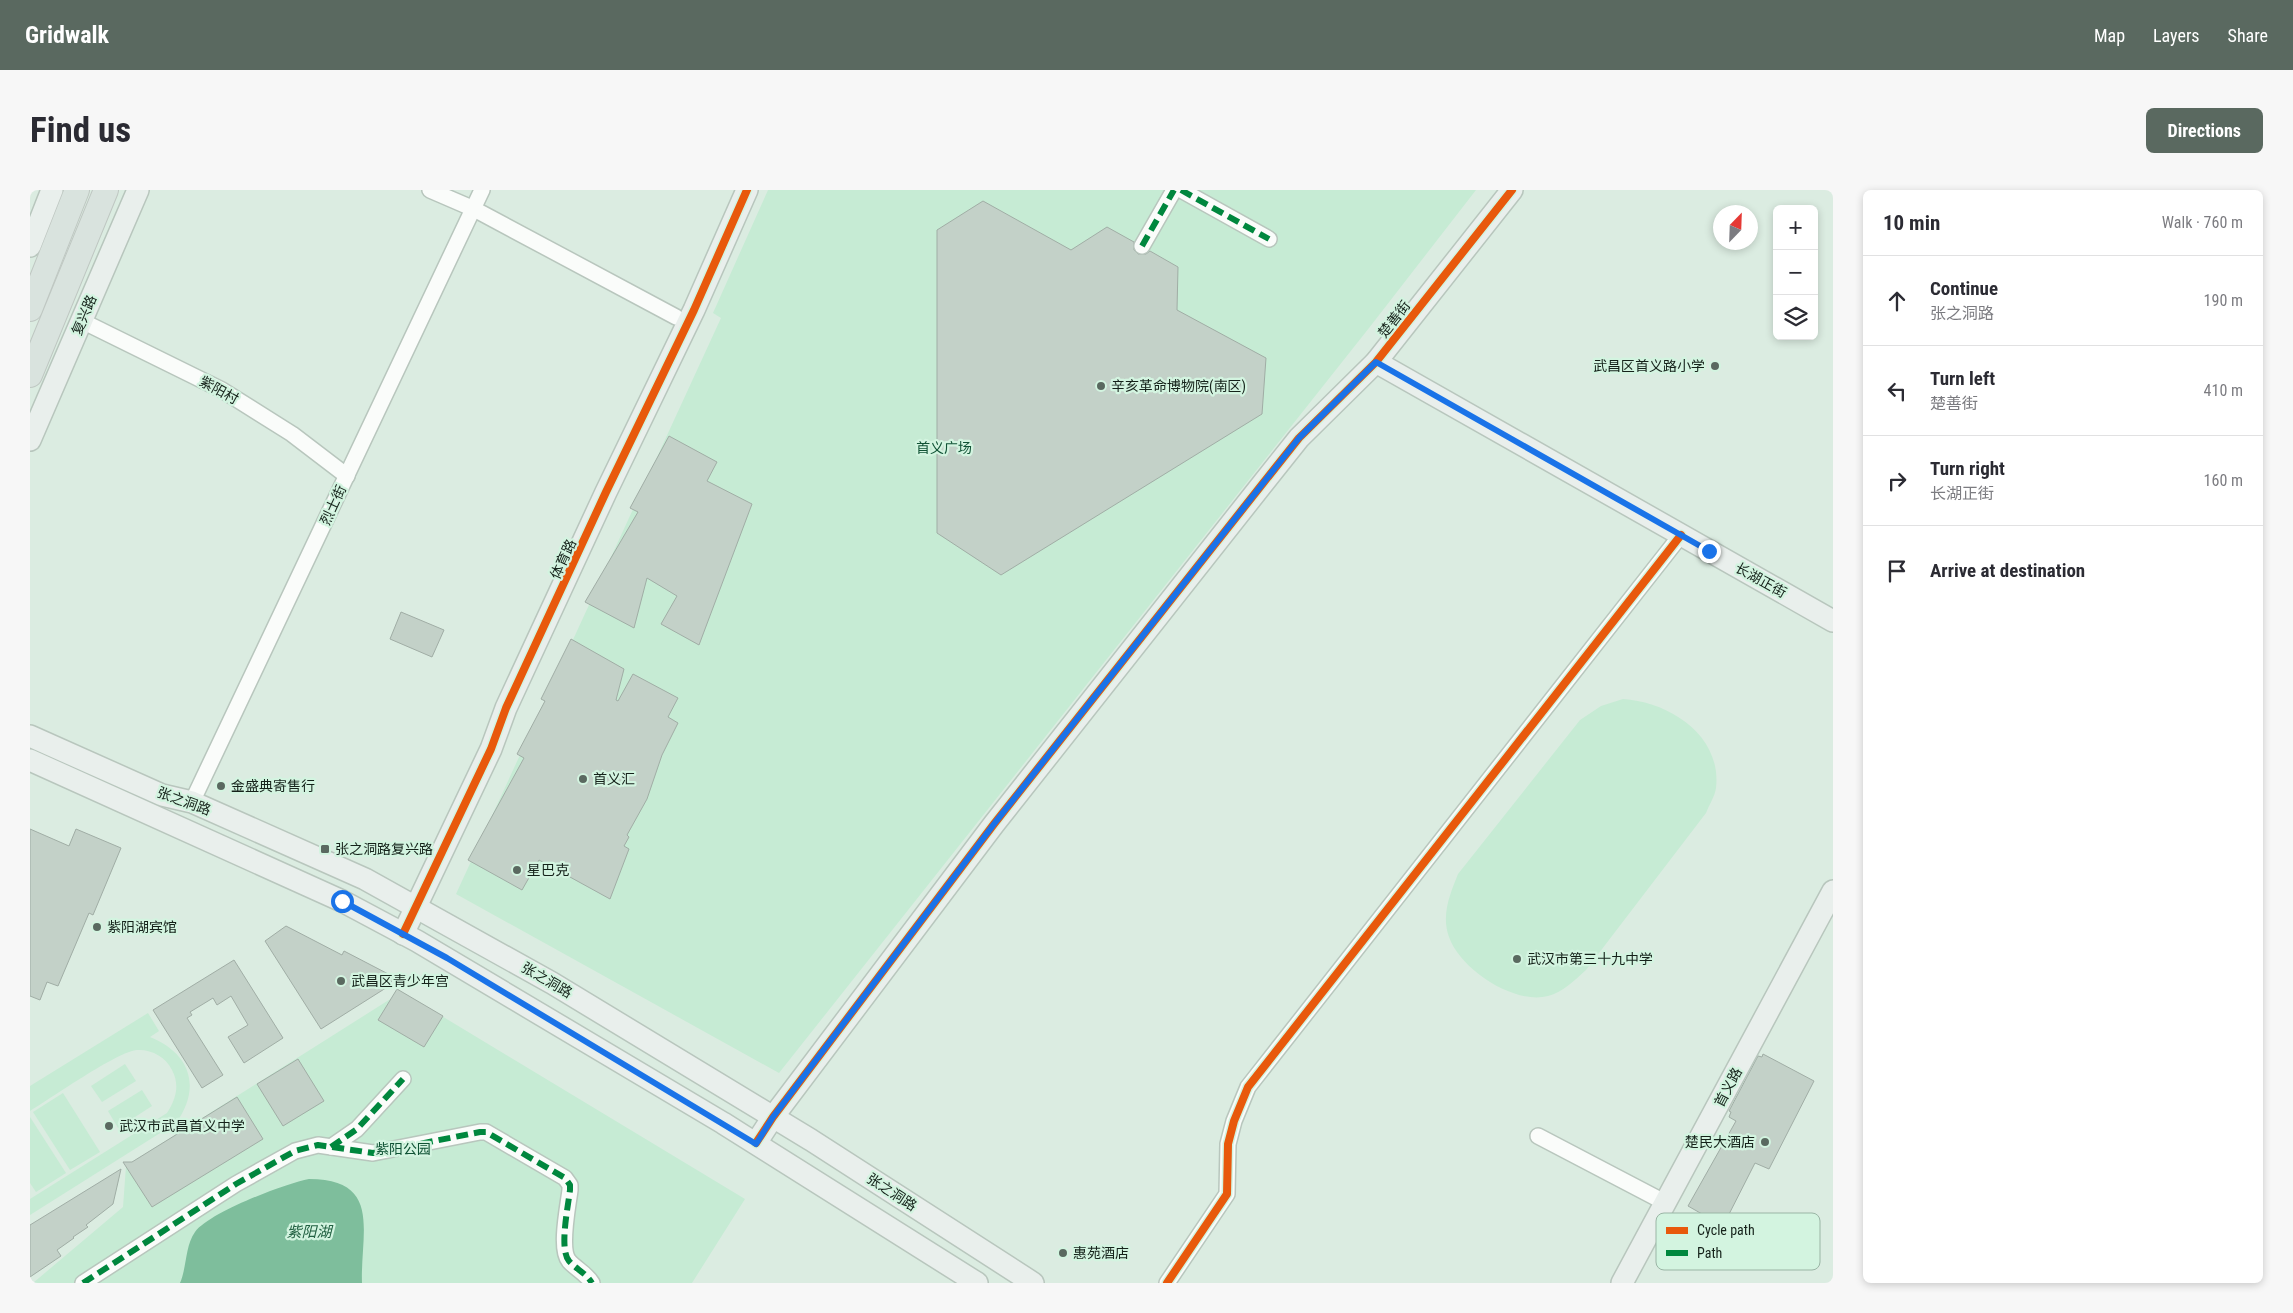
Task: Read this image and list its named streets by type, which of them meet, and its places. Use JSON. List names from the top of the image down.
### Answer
{
  "streets": {
    "street": [
      "复兴路",
      "楚善街",
      "紫阳村",
      "烈士街",
      "体育路",
      "长湖正街",
      "张之洞路",
      "首义路"
    ]
  },
  "crossings": [
    ["复兴路", "紫阳村"],
    ["楚善街", "长湖正街"],
    ["楚善街", "张之洞路"],
    ["紫阳村", "烈士街"],
    ["烈士街", "张之洞路"],
    ["体育路", "张之洞路"]
  ],
  "water": ["紫阳湖"],
  "parks": ["首义广场", "紫阳公园"],
  "places": {
    "other": [
      "武昌区首义路小学",
      "辛亥革命博物院(南区)",
      "首义汇",
      "金盛典寄售行",
      "星巴克",
      "紫阳湖宾馆",
      "武汉市第三十九中学",
      "武昌区青少年宫",
      "武汉市武昌首义中学",
      "楚民大酒店",
      "惠苑酒店"
    ],
    "transit": ["张之洞路复兴路"]
  },
  "legend": ["Cycle path", "Path"],
  "north": "top right",
  "page": {
    "header": "Gridwalk",
    "nav": ["Map", "Layers", "Share"],
    "buttons": "Directions",
    "title": "Find us",
    "heading": ["10 min", "Walk · 760 m"],
    "map_buttons": ["+", "−"],
    "list": [
      ["Continue", "张之洞路", "190 m"],
      ["Turn left", "楚善街", "410 m"],
      ["Turn right", "长湖正街", "160 m"],
      "Arrive at destination"
    ]
  }
}
